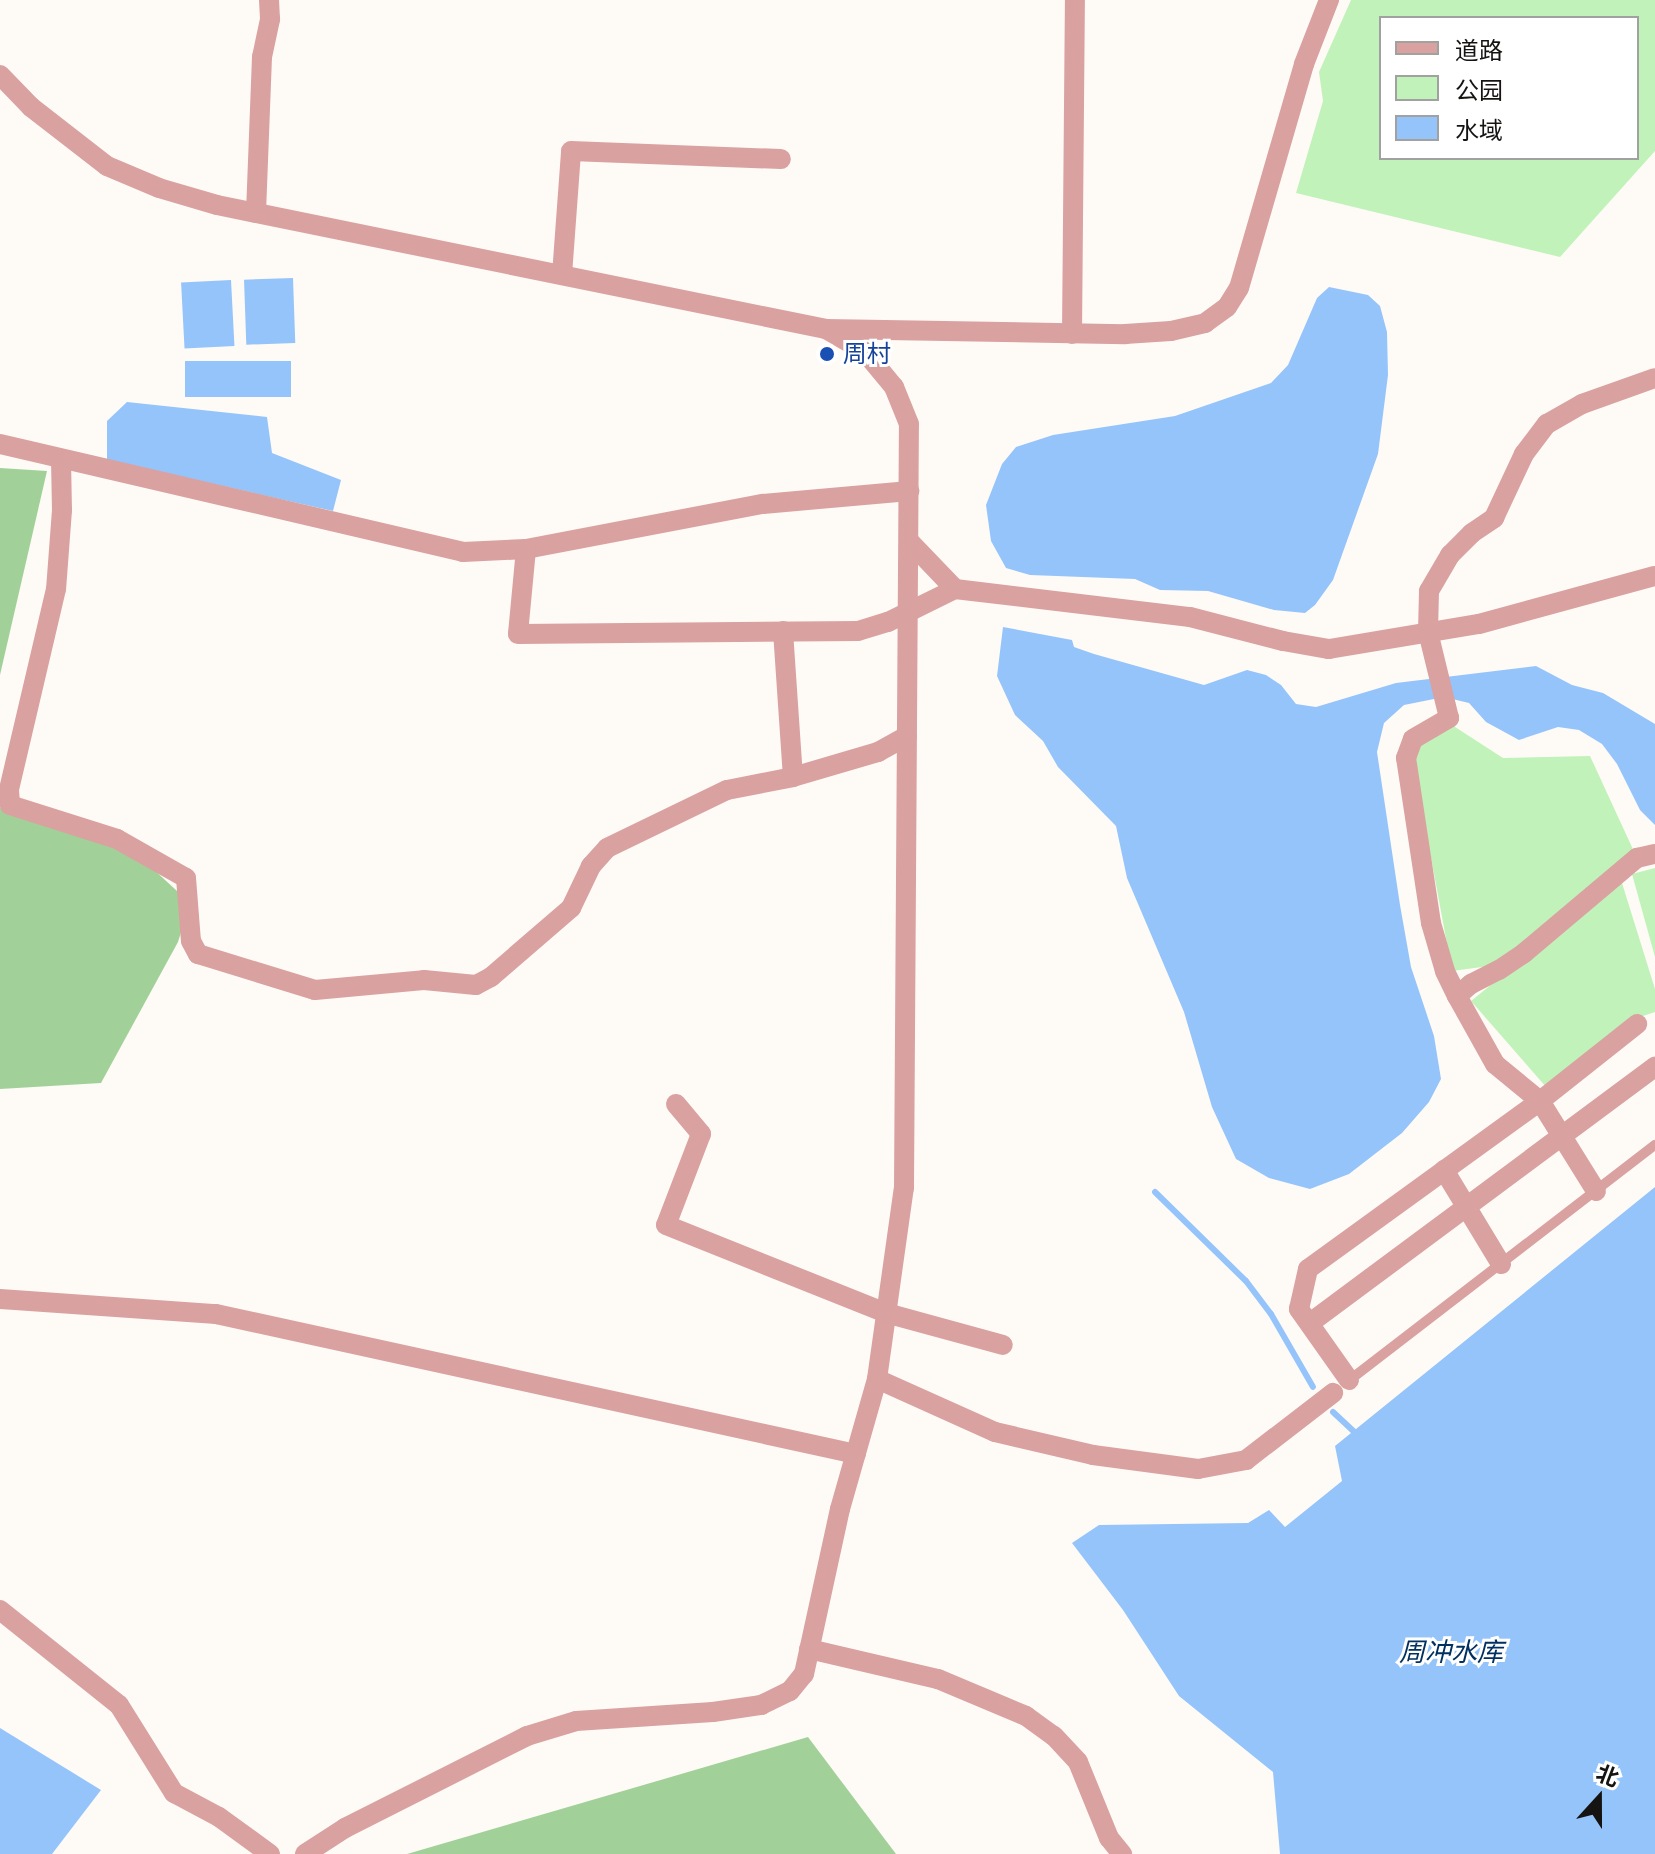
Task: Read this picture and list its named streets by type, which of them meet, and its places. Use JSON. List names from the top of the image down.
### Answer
{
  "water": ["周冲水库"],
  "places": ["周村"],
  "legend": ["道路", "公园", "水域"],
  "north": "top"
}
